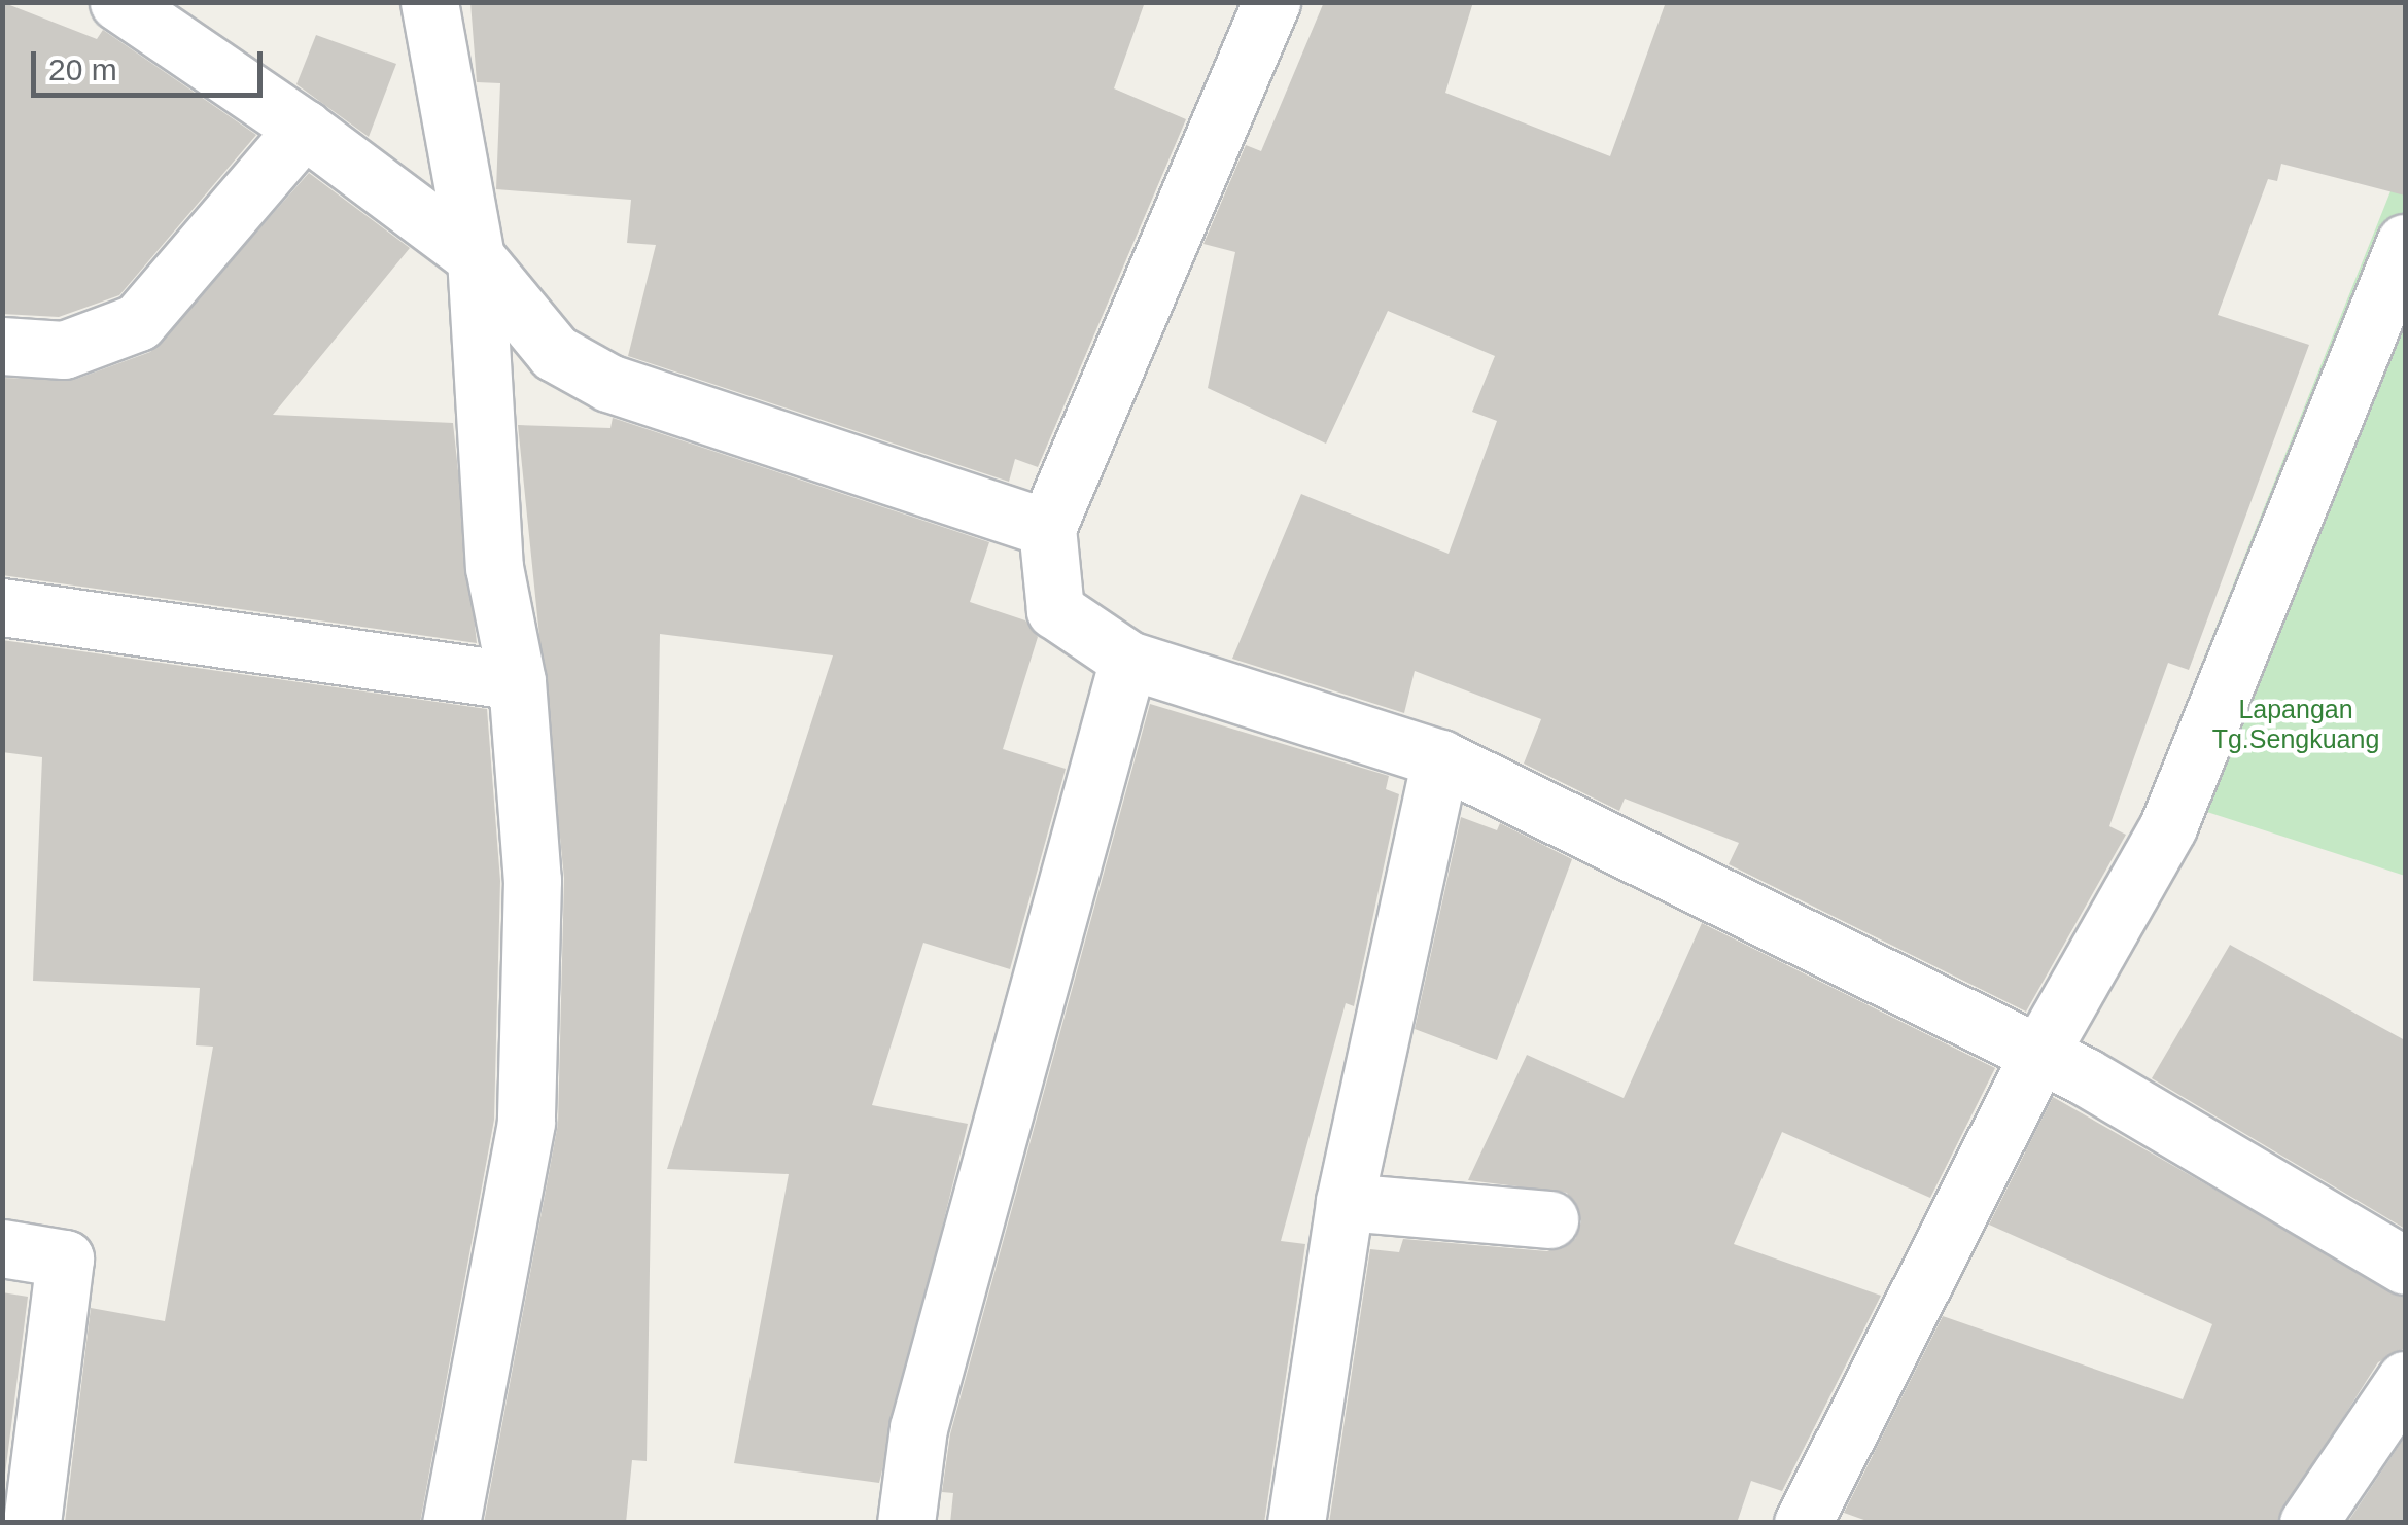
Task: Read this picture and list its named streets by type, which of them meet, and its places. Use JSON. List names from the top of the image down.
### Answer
{
  "parks": ["Lapangan Tg.Sengkuang"],
  "scale_bar": "20 m"
}
